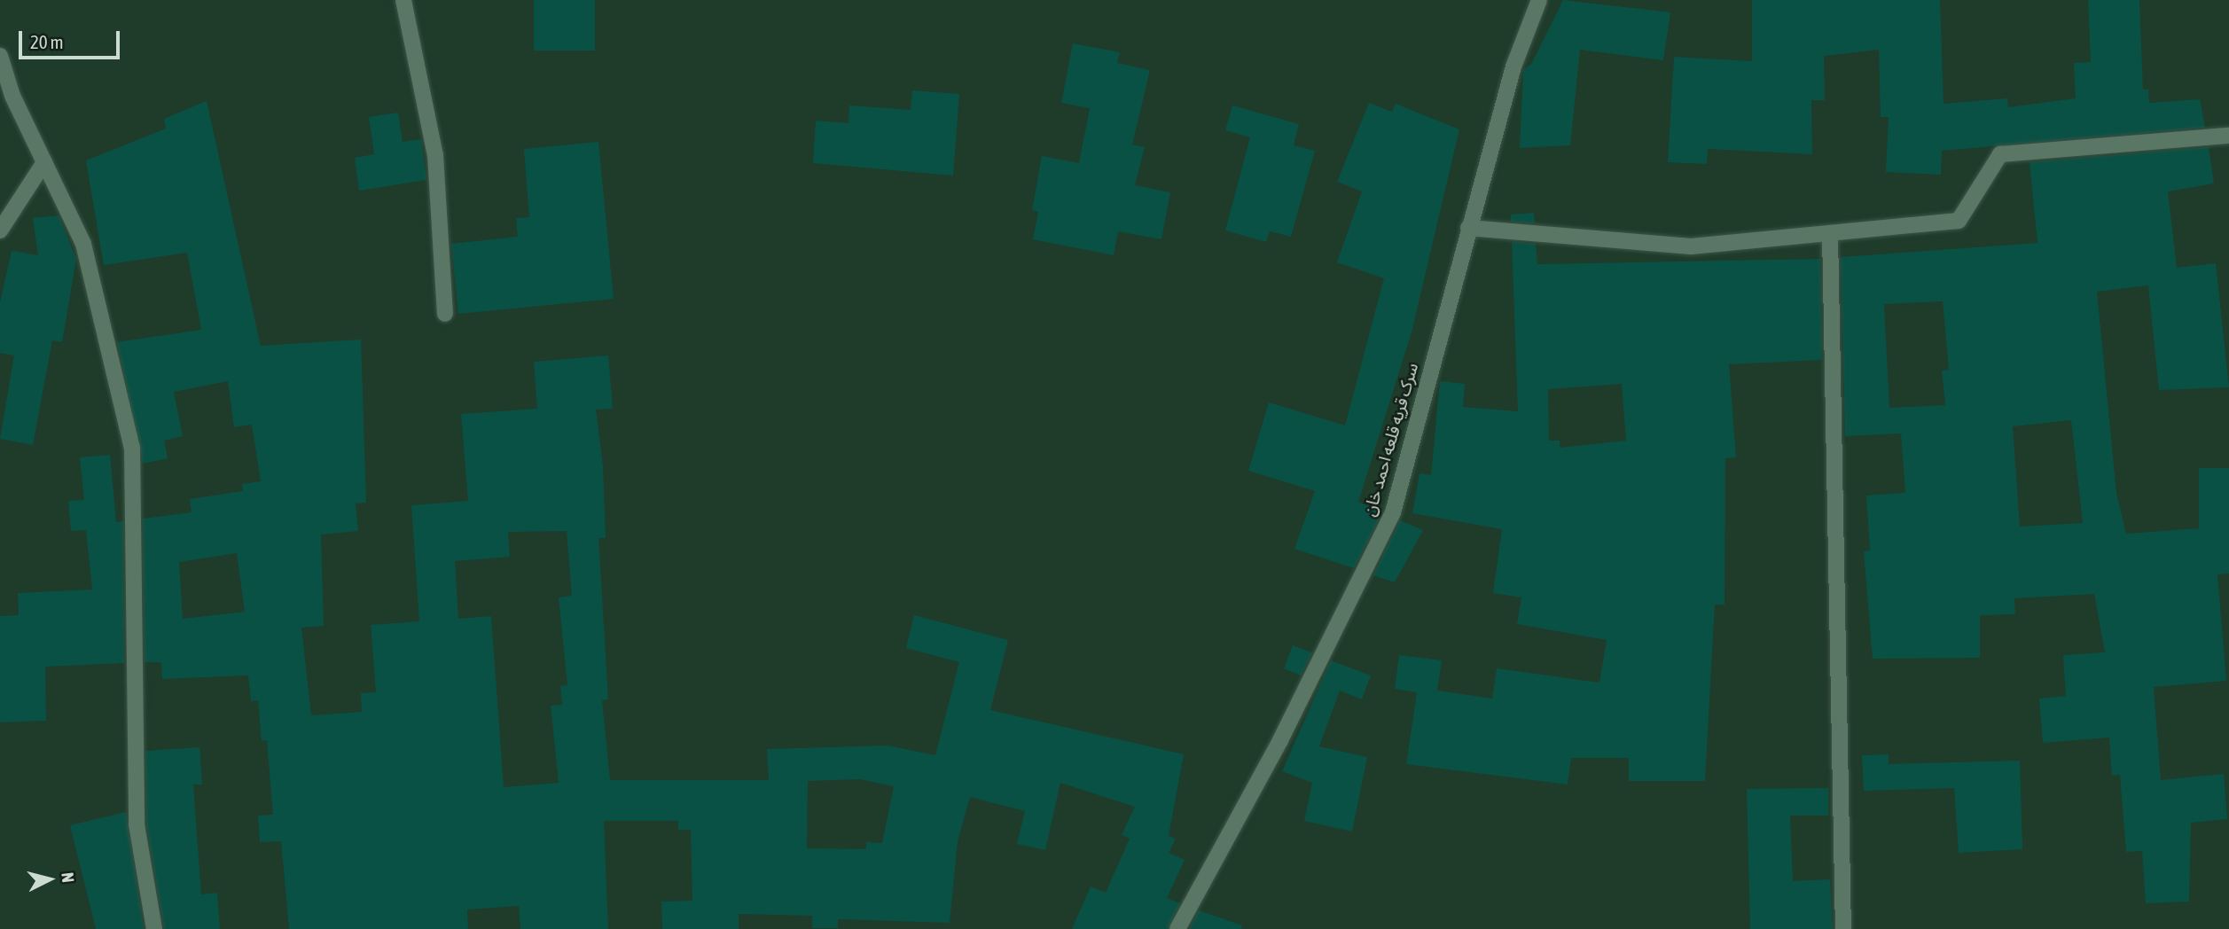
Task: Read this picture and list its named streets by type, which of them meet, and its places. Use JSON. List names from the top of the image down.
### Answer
{
  "streets": {
    "street": ["سرک قریه قلعه احمد خان"]
  },
  "scale_bar": "20 m",
  "north": "right"
}
